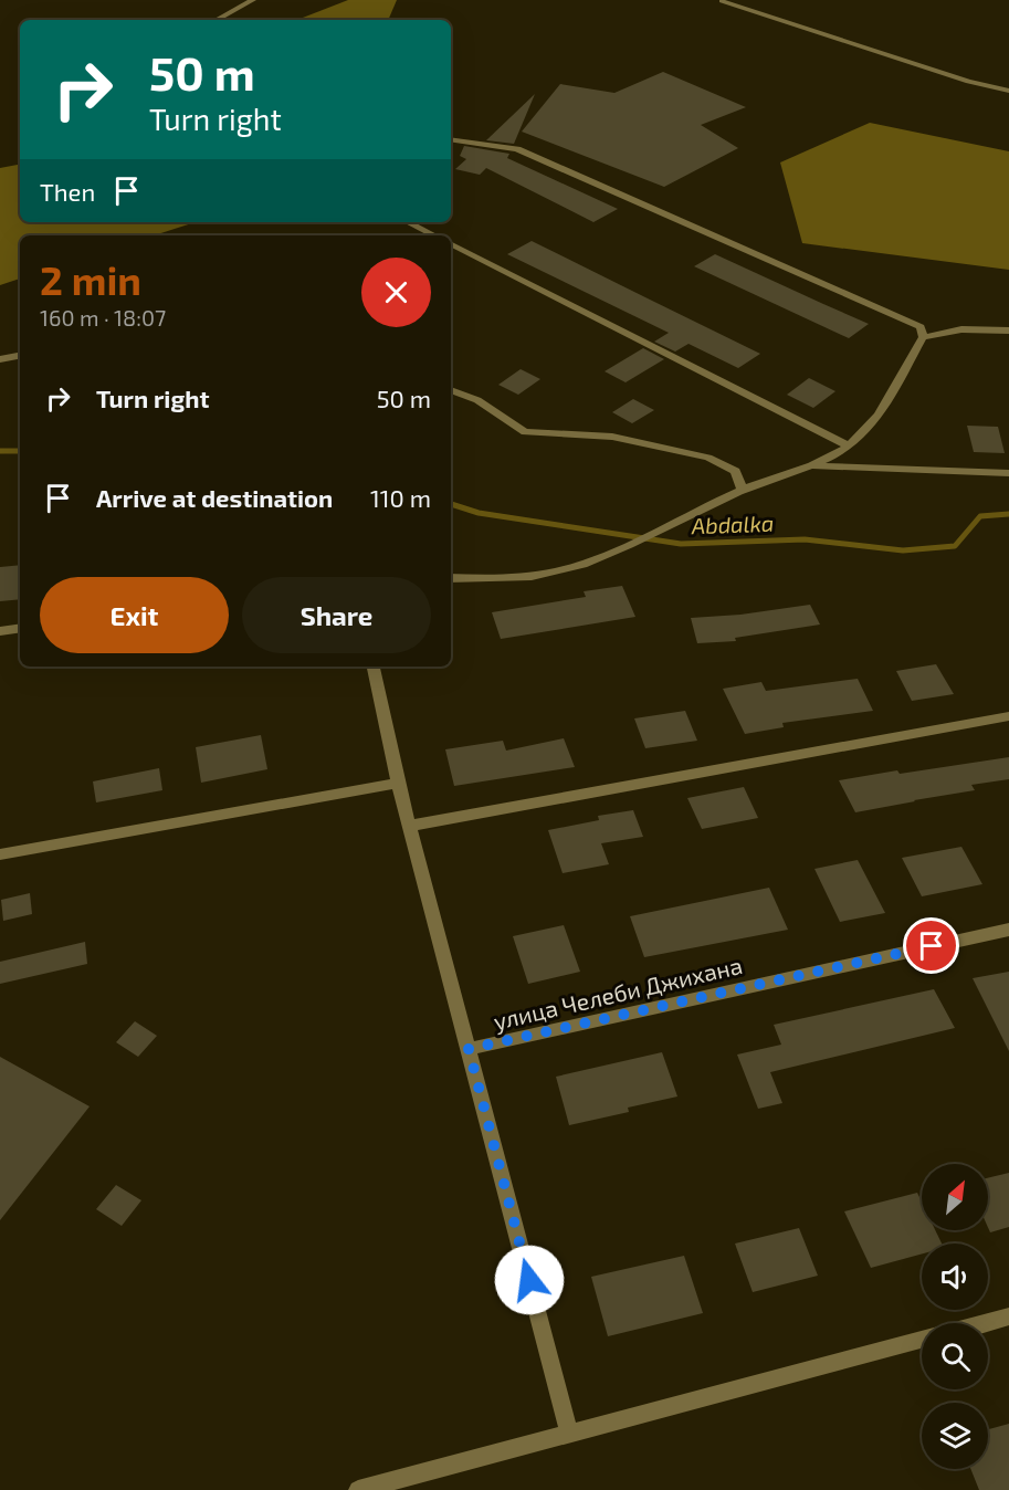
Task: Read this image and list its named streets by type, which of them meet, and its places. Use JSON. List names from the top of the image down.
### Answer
{
  "streets": {
    "street": ["улица Челеби Джихана"]
  },
  "water": ["Abdalka"],
  "north": "top right",
  "page": {
    "turn": ["50 m", "Turn right"],
    "then": "Then",
    "heading": ["2 min", "160 m · 18:07"],
    "list": [
      {
        "name": "Turn right",
        "value": "50 m"
      },
      {
        "name": "Arrive at destination",
        "value": "110 m"
      }
    ],
    "buttons": ["Exit", "Share"]
  }
}
